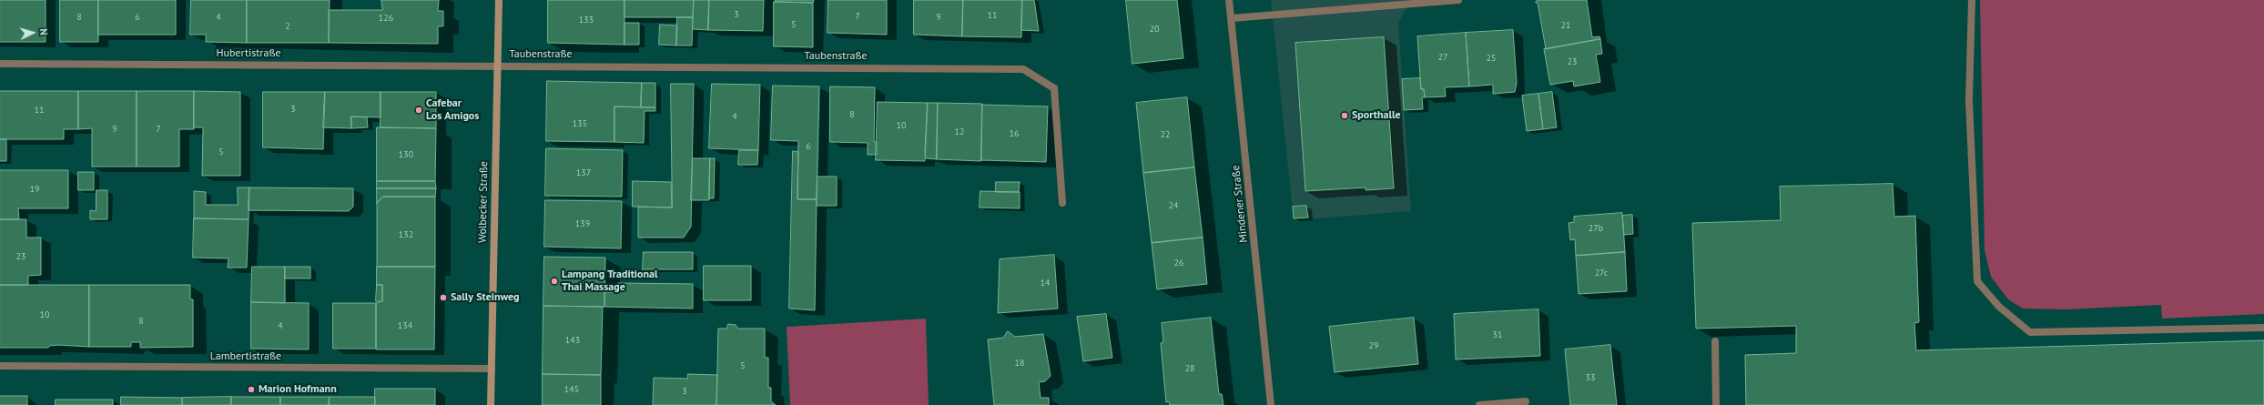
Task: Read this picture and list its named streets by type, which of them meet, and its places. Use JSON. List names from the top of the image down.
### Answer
{
  "streets": {
    "main road": ["Wolbecker Straße"],
    "street": [
      "Hubertistraße",
      "Taubenstraße",
      "Mindener Straße",
      "Lambertistraße"
    ]
  },
  "crossings": [
    ["Hubertistraße", "Taubenstraße"],
    ["Hubertistraße", "Wolbecker Straße"],
    ["Taubenstraße", "Wolbecker Straße"],
    ["Wolbecker Straße", "Lambertistraße"]
  ],
  "places": [
    "Cafebar Los Amigos",
    "Sporthalle",
    "Lampang Traditional Thai Massage",
    "Sally Steinweg",
    "Marion Hofmann"
  ],
  "house_numbers": [
    "3",
    "11",
    "7",
    "8",
    "6",
    "4",
    "9",
    "126",
    "133",
    "5",
    "21",
    "2",
    "20",
    "27",
    "25",
    "23",
    "3",
    "11",
    "8",
    "4",
    "135",
    "10",
    "9",
    "7",
    "12",
    "16",
    "22",
    "6",
    "5",
    "130",
    "137",
    "19",
    "24",
    "139",
    "27b",
    "132",
    "23",
    "26",
    "27c",
    "14",
    "10",
    "8",
    "4",
    "134",
    "31",
    "143",
    "29",
    "18",
    "5",
    "28",
    "33",
    "145",
    "3"
  ],
  "north": "right"
}
